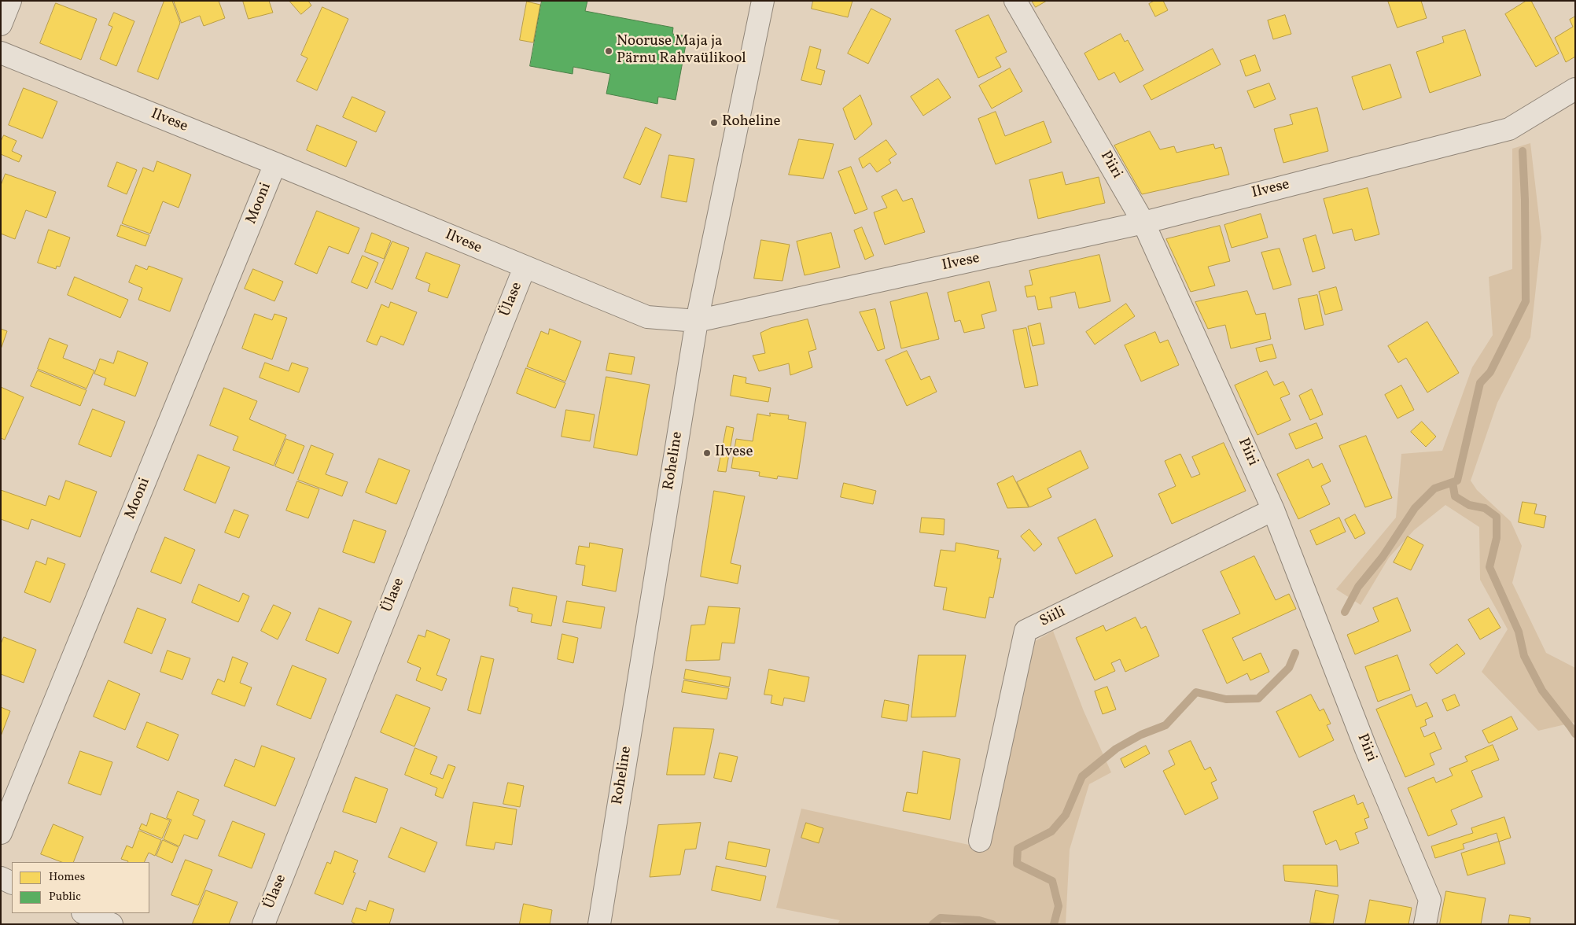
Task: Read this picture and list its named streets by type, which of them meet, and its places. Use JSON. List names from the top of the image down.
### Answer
{
  "streets": {
    "street": [
      "Ilvese",
      "Piiri",
      "Mooni",
      "Ülase",
      "Roheline",
      "Siili"
    ]
  },
  "crossings": [
    ["Ilvese", "Piiri"],
    ["Ilvese", "Mooni"],
    ["Ilvese", "Ülase"],
    ["Ilvese", "Roheline"],
    ["Piiri", "Siili"]
  ],
  "places": ["Nooruse Maja ja Pärnu Rahvaülikool", "Roheline", "Ilvese"],
  "legend": ["Homes", "Public"]
}
